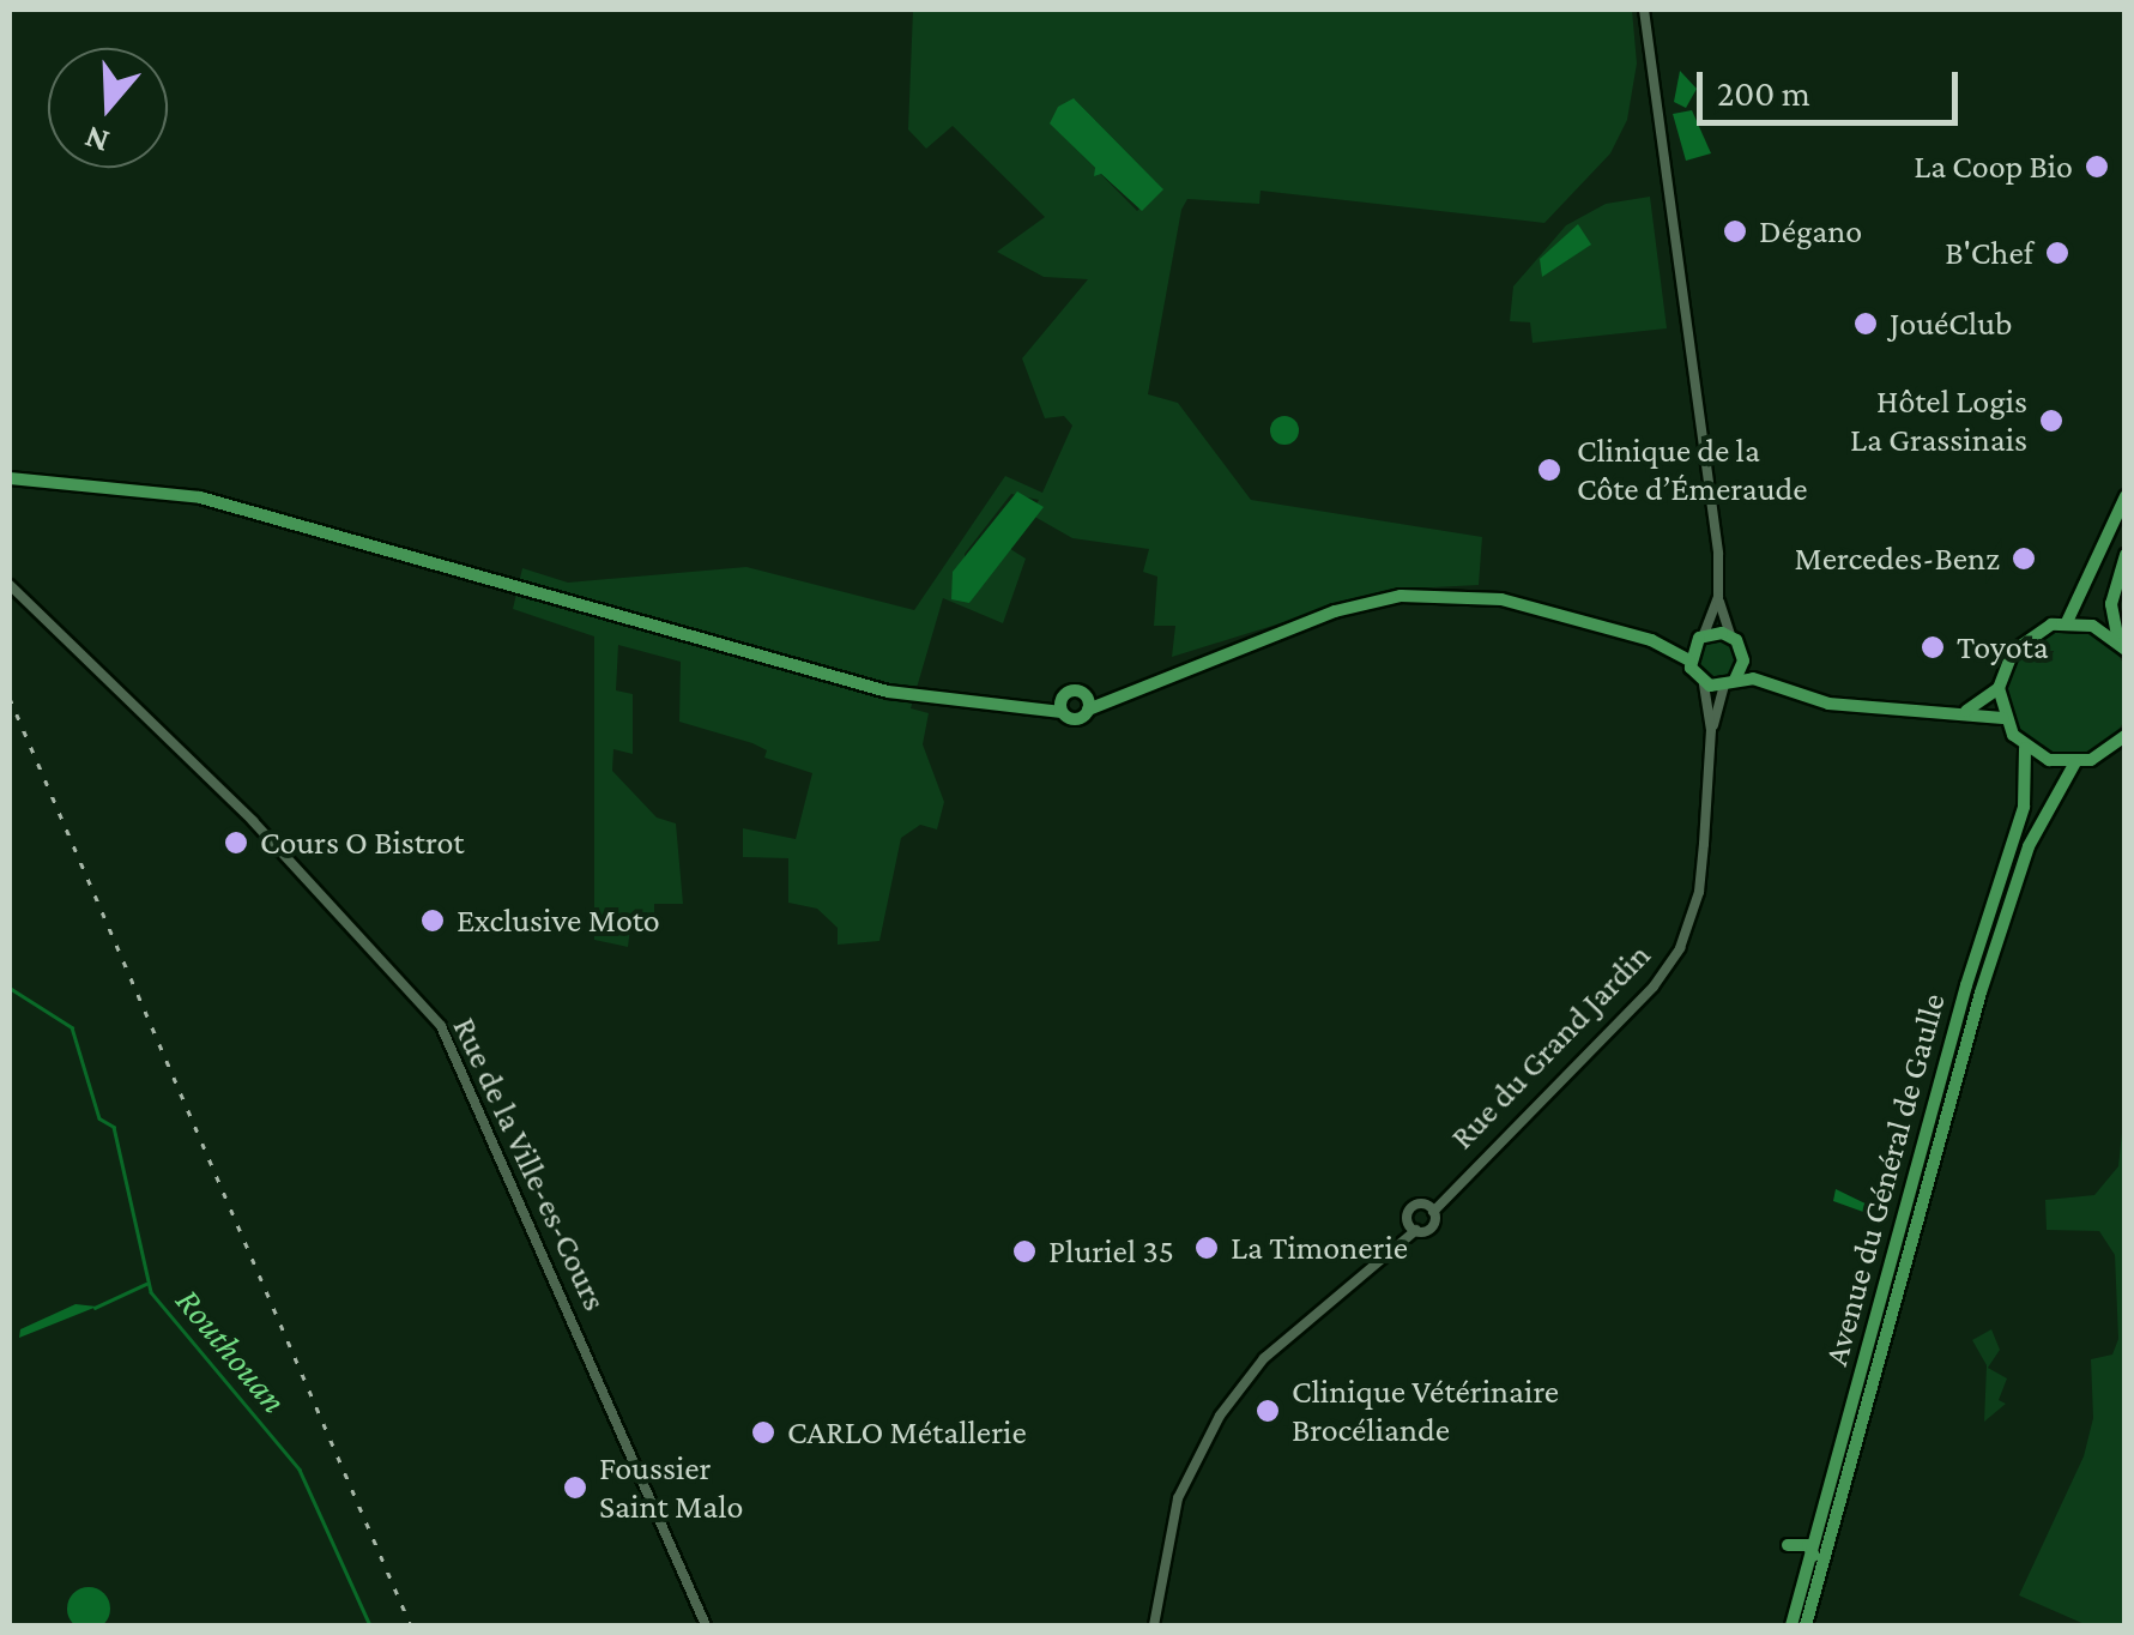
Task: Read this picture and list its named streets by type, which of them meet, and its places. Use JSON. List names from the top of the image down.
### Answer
{
  "streets": {
    "main road": ["Avenue du Général de Gaulle"],
    "street": ["Rue du Grand Jardin", "Rue de la Ville-es-Cours"]
  },
  "water": ["Routhouan"],
  "places": [
    "La Coop Bio",
    "Dégano",
    "B'Chef",
    "JouéClub",
    "Hôtel Logis La Grassinais",
    "Clinique de la Côte d’Émeraude",
    "Mercedes-Benz",
    "Toyota",
    "Cours O Bistrot",
    "Exclusive Moto",
    "La Timonerie",
    "Pluriel 35",
    "Clinique Vétérinaire Brocéliande",
    "CARLO Métallerie",
    "Foussier Saint Malo"
  ],
  "scale_bar": "200 m",
  "north": "bottom"
}
